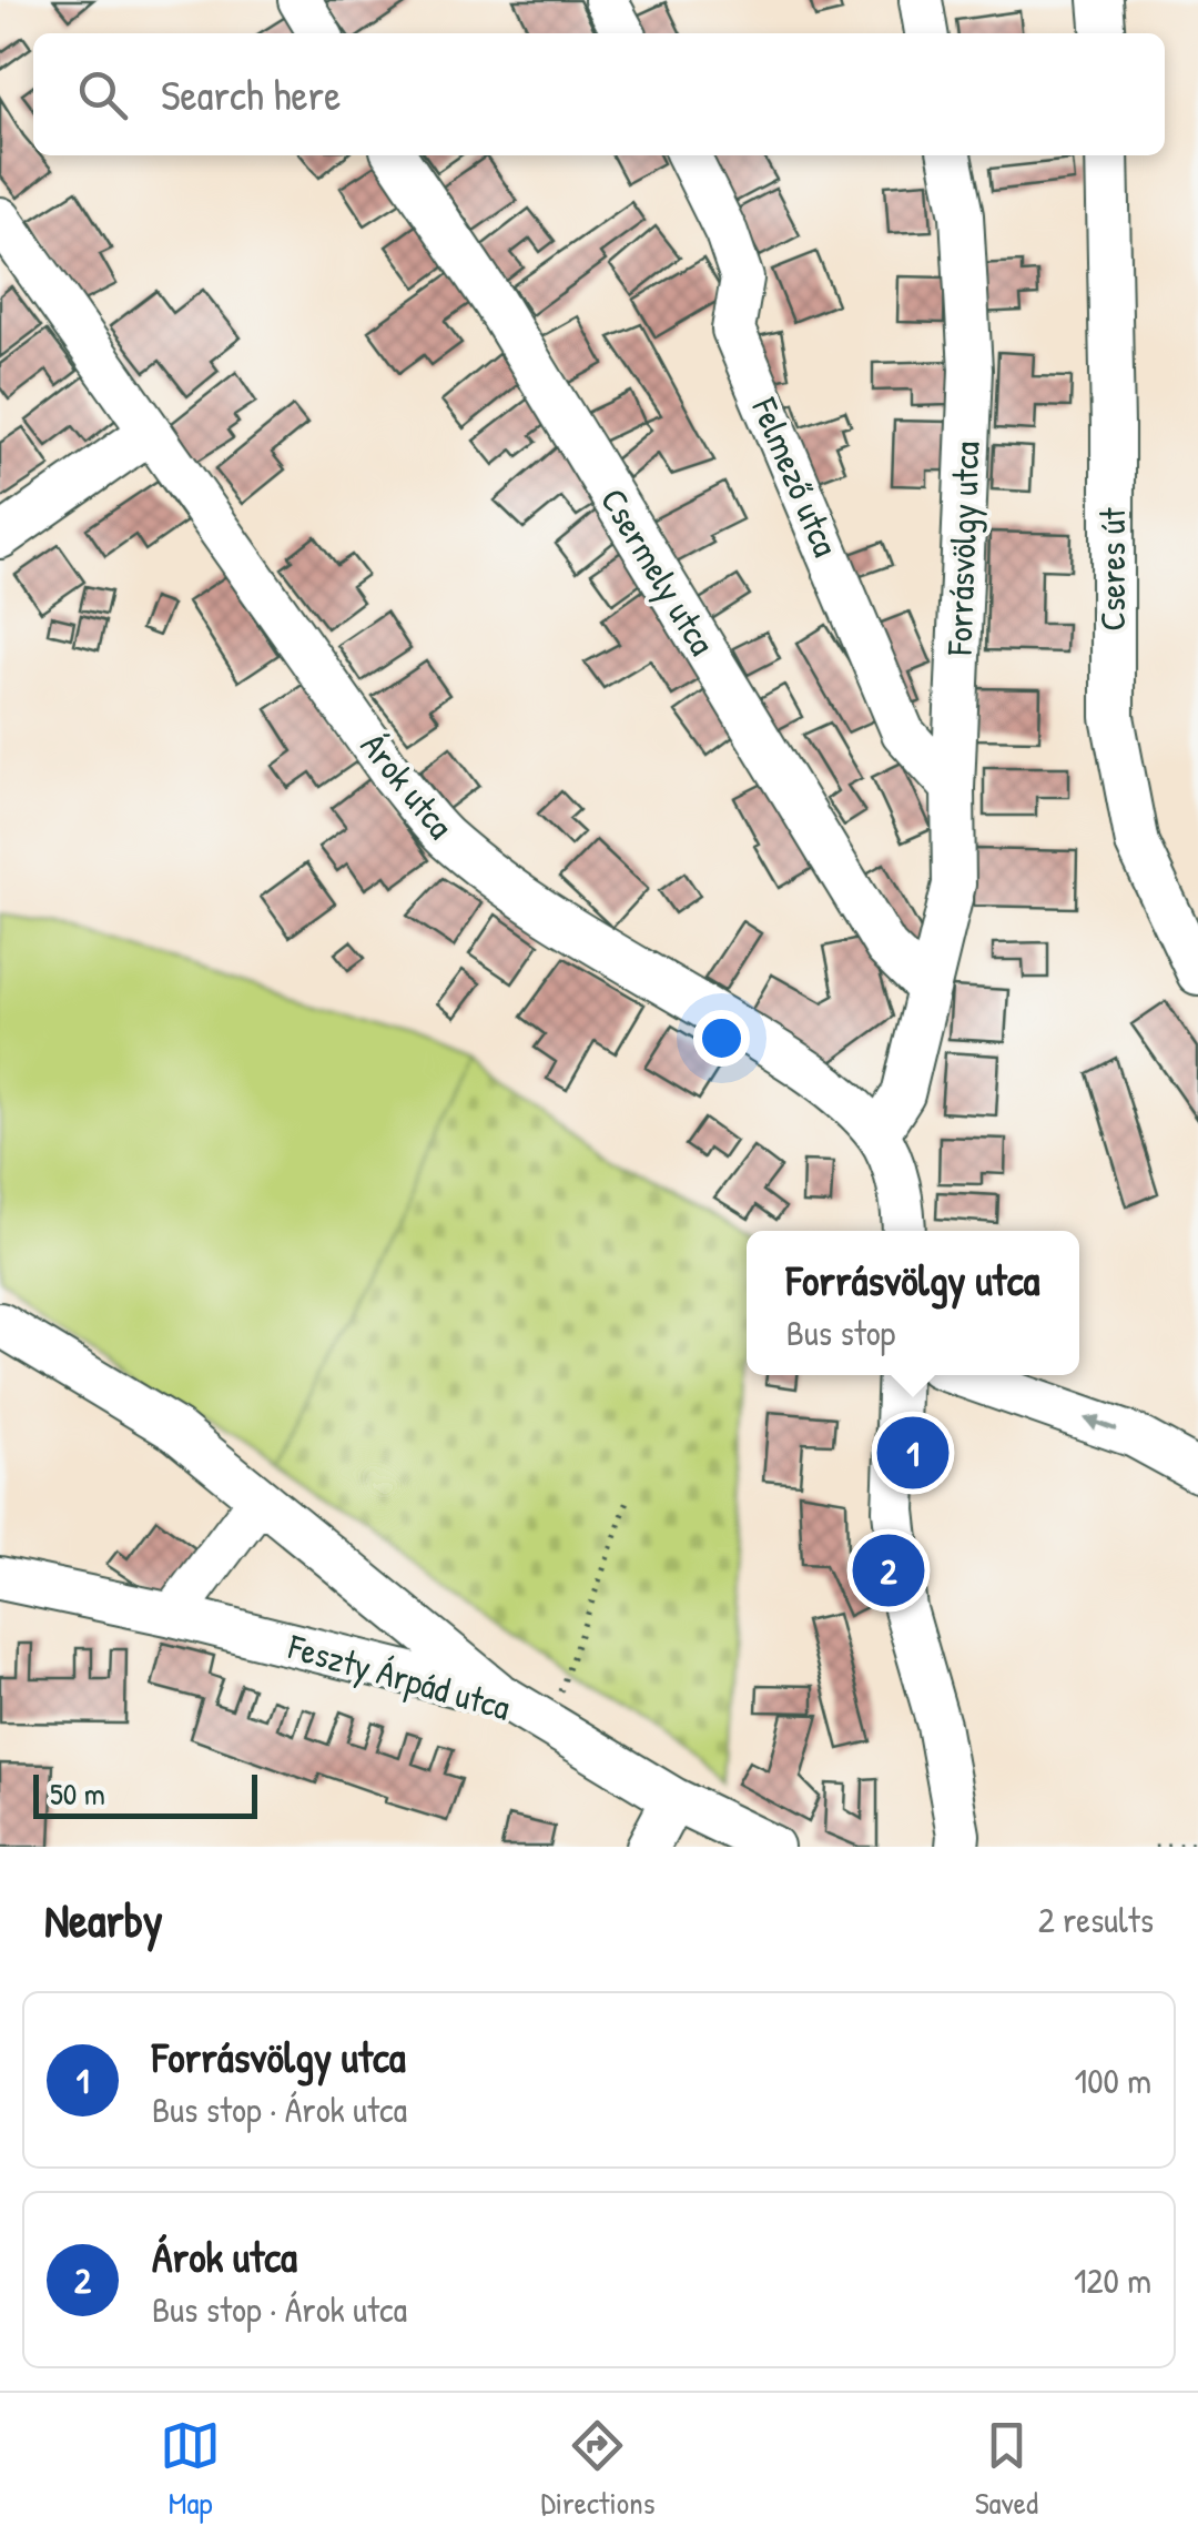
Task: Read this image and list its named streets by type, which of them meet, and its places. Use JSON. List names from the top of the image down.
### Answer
{
  "streets": {
    "street": [
      "Felmező utca",
      "Forrásvölgy utca",
      "Cseres út",
      "Csermely utca",
      "Árok utca",
      "Feszty Árpád utca"
    ]
  },
  "crossings": [
    ["Felmező utca", "Forrásvölgy utca"],
    ["Forrásvölgy utca", "Csermely utca"],
    ["Forrásvölgy utca", "Árok utca"]
  ],
  "scale_bar": "50 m",
  "page": {
    "search": "Search here",
    "popup": ["Forrásvölgy utca", "Bus stop"],
    "pins": ["1", "2"],
    "scale": "50 m",
    "heading": ["Nearby", "2 results"],
    "list": [
      {
        "mark": "1",
        "name": "Forrásvölgy utca",
        "note": "Bus stop · Árok utca",
        "value": "100 m"
      },
      {
        "mark": "2",
        "name": "Árok utca",
        "note": "Bus stop · Árok utca",
        "value": "120 m"
      }
    ],
    "nav": ["Map", "Directions", "Saved"]
  }
}
